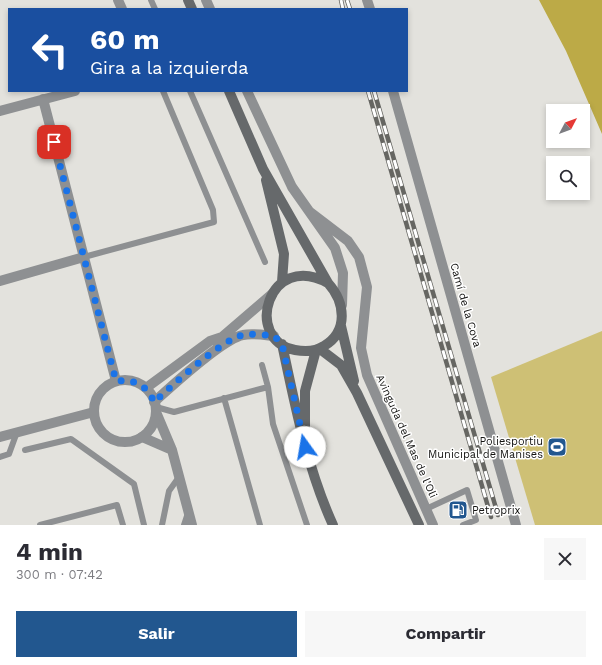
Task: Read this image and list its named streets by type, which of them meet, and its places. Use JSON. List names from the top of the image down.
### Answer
{
  "streets": {
    "street": ["Camí de la Cova", "Avinguda del Mas de l'Oli"]
  },
  "places": {
    "sports": ["Poliesportiu Municipal de Manises"],
    "fuel station": ["Petroprix"]
  },
  "north": "top right",
  "page": {
    "turn": ["60 m", "Gira a la izquierda"],
    "heading": ["4 min", "300 m · 07:42"],
    "buttons": ["Salir", "Compartir"]
  }
}
